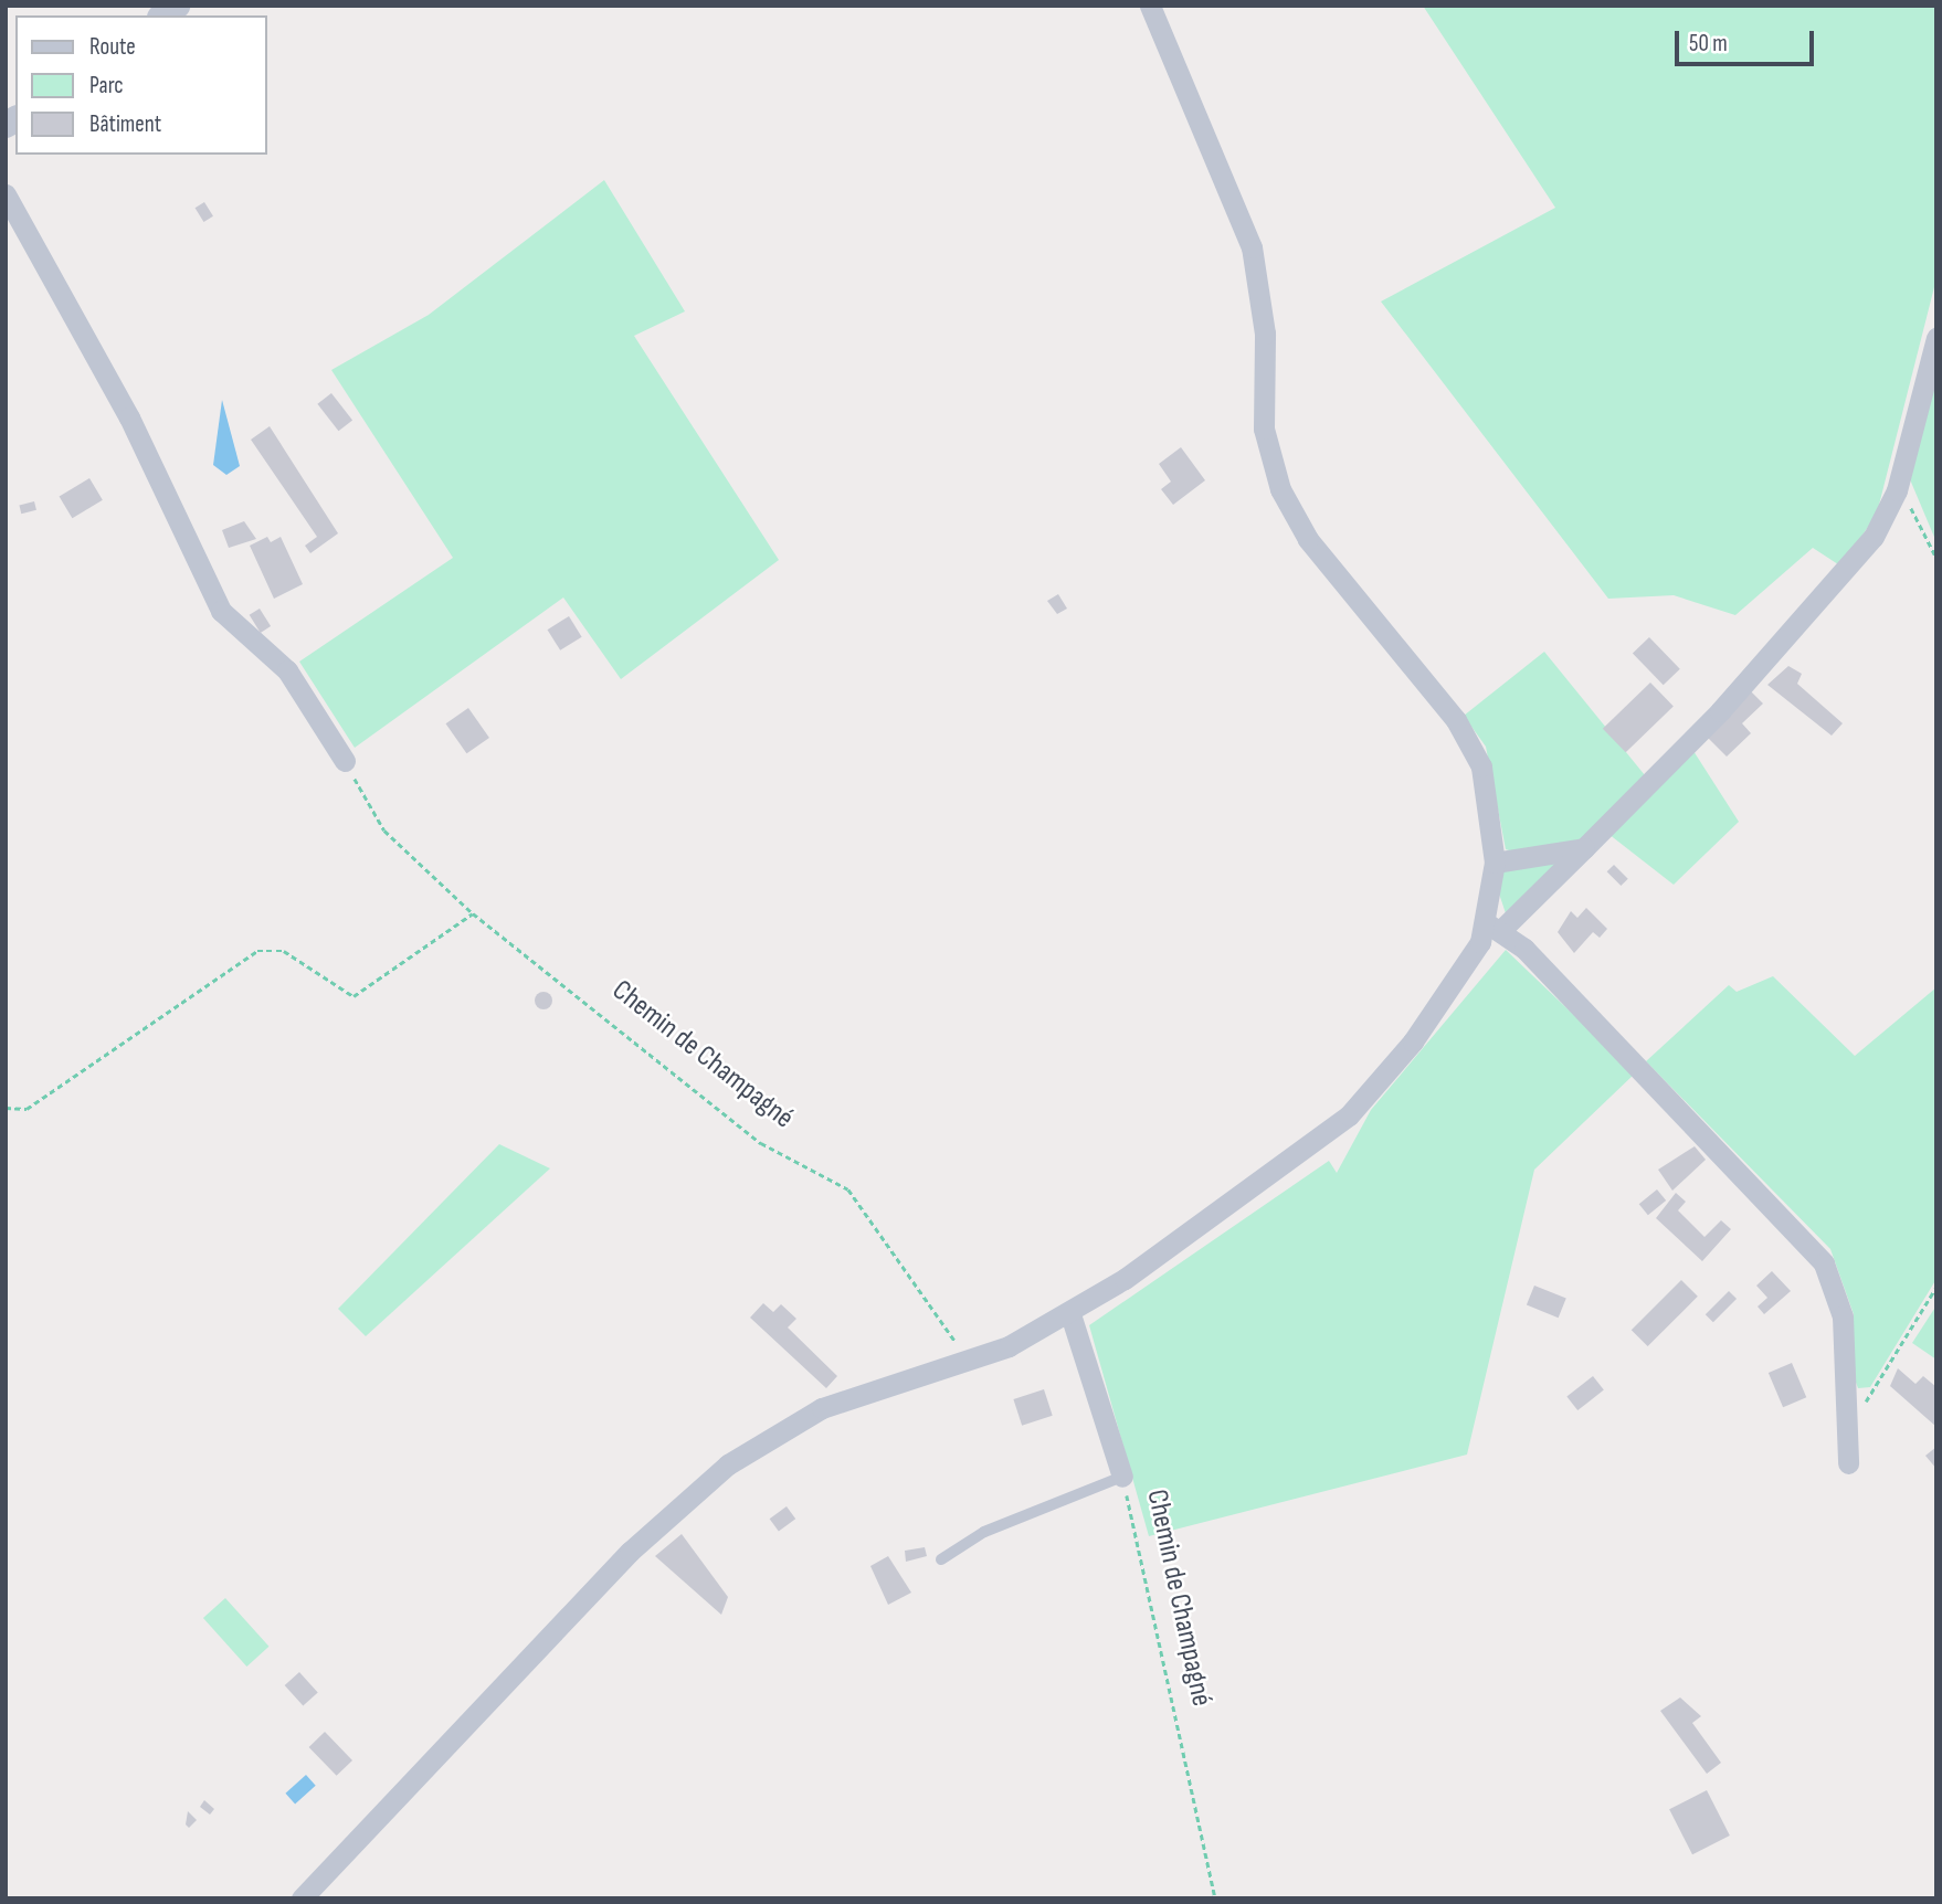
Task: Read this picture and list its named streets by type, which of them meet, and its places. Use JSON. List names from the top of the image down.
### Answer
{
  "streets": {
    "street": ["Chemin de Champagné"]
  },
  "legend": ["Route", "Parc", "Bâtiment"],
  "scale_bar": "50 m"
}
